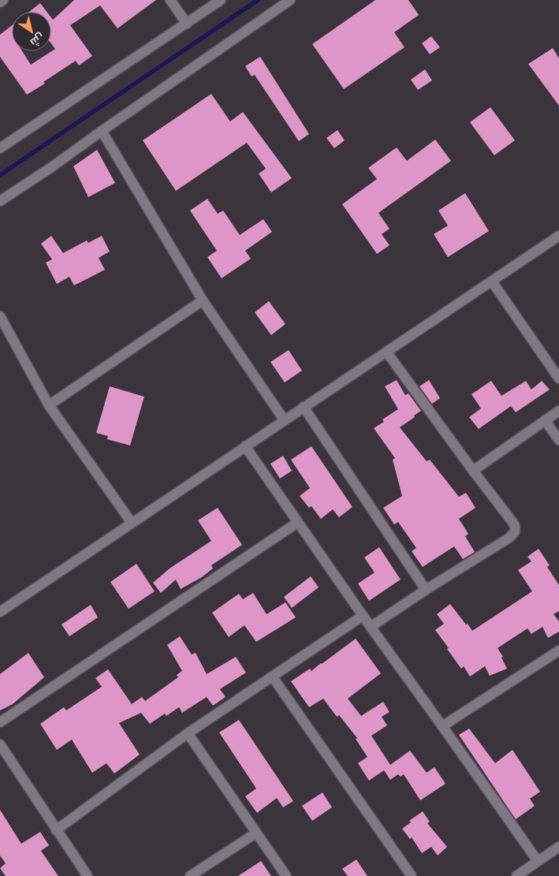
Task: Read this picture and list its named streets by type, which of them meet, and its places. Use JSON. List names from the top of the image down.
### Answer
{
  "north": "bottom right"
}
